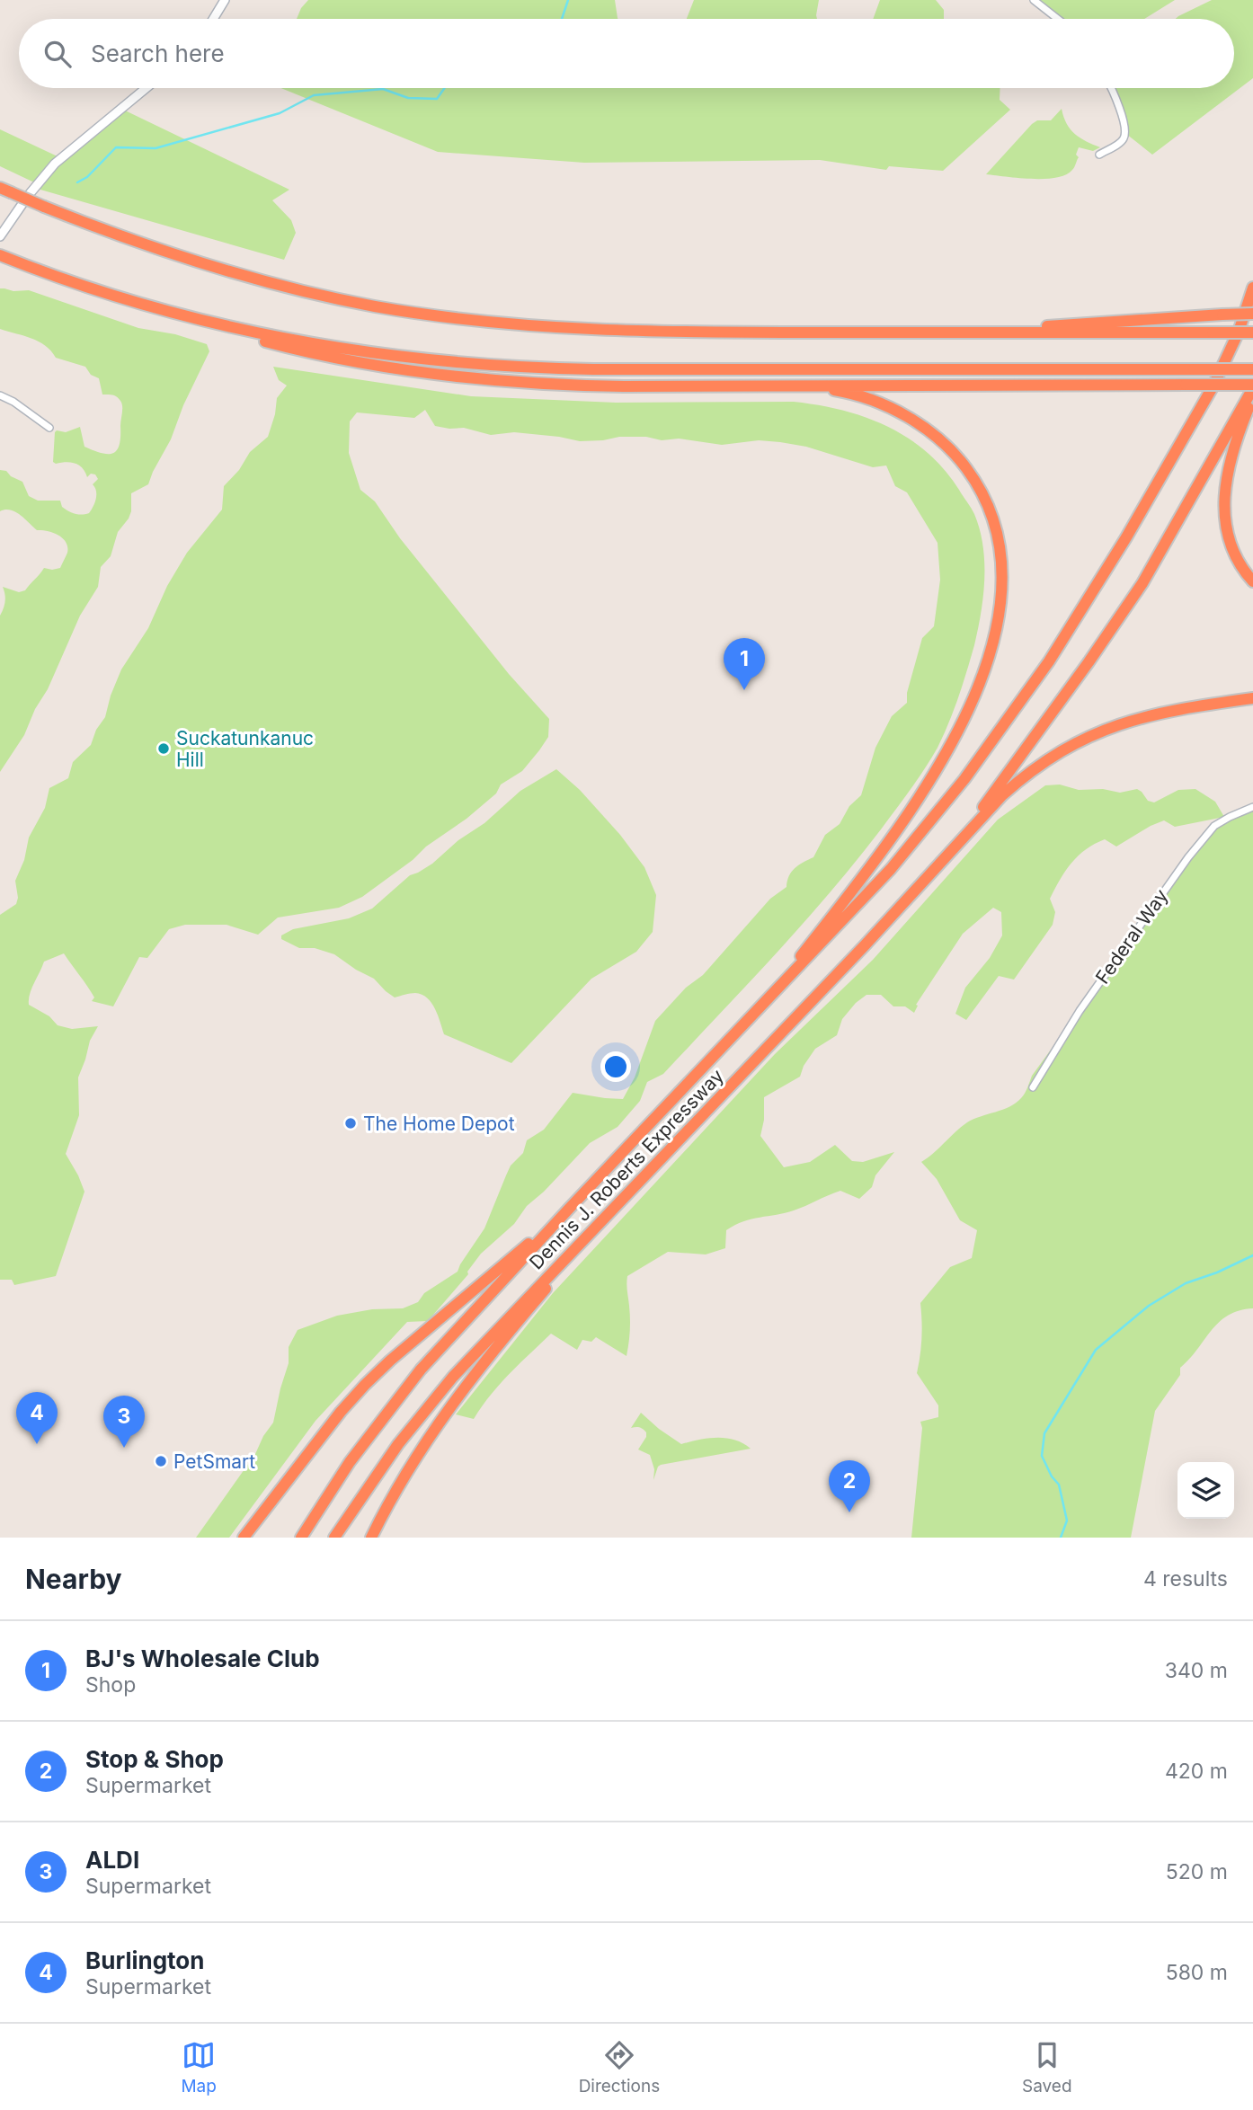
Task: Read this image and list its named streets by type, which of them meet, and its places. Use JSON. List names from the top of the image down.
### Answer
{
  "streets": {
    "highway": ["Dennis J. Roberts Expressway"],
    "street": ["Federal Way"]
  },
  "places": ["Suckatunkanuc Hill", "The Home Depot", "PetSmart"],
  "page": {
    "search": "Search here",
    "pins": [
      "1",
      "4",
      "3",
      "2"
    ],
    "heading": ["Nearby", "4 results"],
    "list": [
      {
        "mark": "1",
        "name": "BJ's Wholesale Club",
        "note": "Shop",
        "value": "340 m"
      },
      {
        "mark": "2",
        "name": "Stop & Shop",
        "note": "Supermarket",
        "value": "420 m"
      },
      {
        "mark": "3",
        "name": "ALDI",
        "note": "Supermarket",
        "value": "520 m"
      },
      {
        "mark": "4",
        "name": "Burlington",
        "note": "Supermarket",
        "value": "580 m"
      }
    ],
    "nav": ["Map", "Directions", "Saved"]
  }
}
